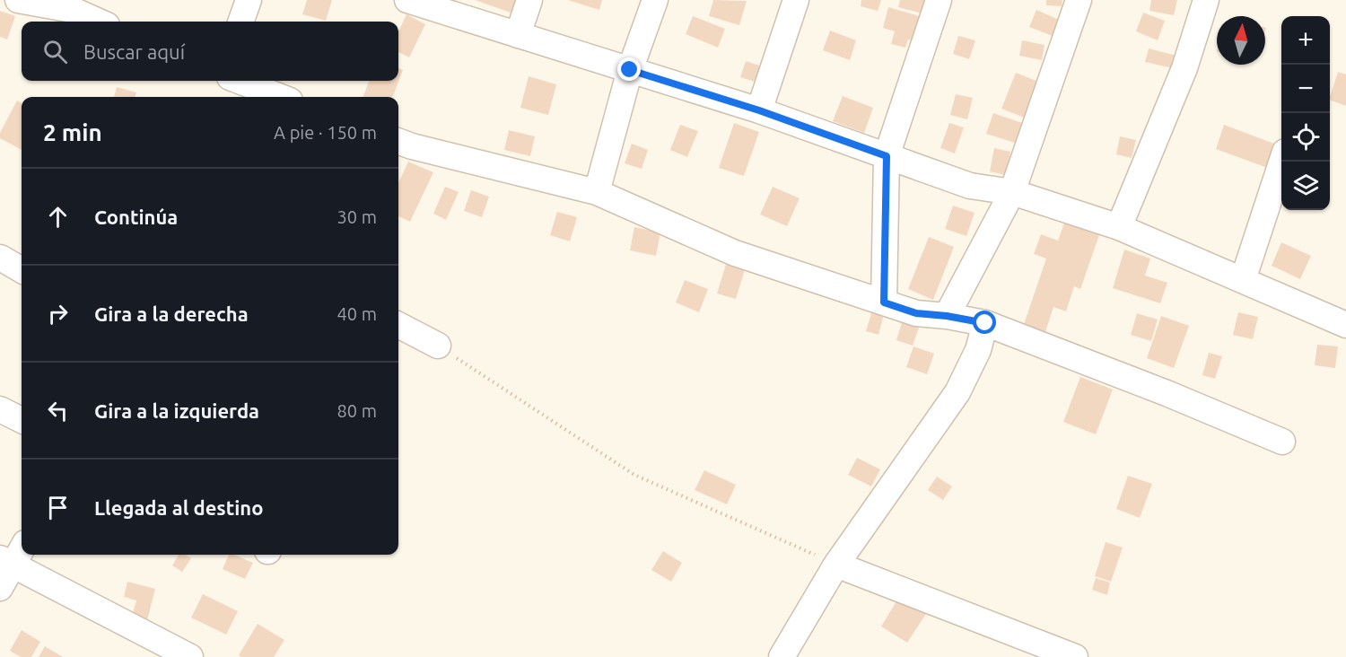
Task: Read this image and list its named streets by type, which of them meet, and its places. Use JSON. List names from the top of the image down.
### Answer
{
  "north": "top",
  "page": {
    "map_buttons": ["+", "−"],
    "search": "Buscar aquí",
    "heading": ["2 min", "A pie · 150 m"],
    "list": [
      ["Continúa", "30 m"],
      ["Gira a la derecha", "40 m"],
      ["Gira a la izquierda", "80 m"],
      "Llegada al destino"
    ]
  }
}
